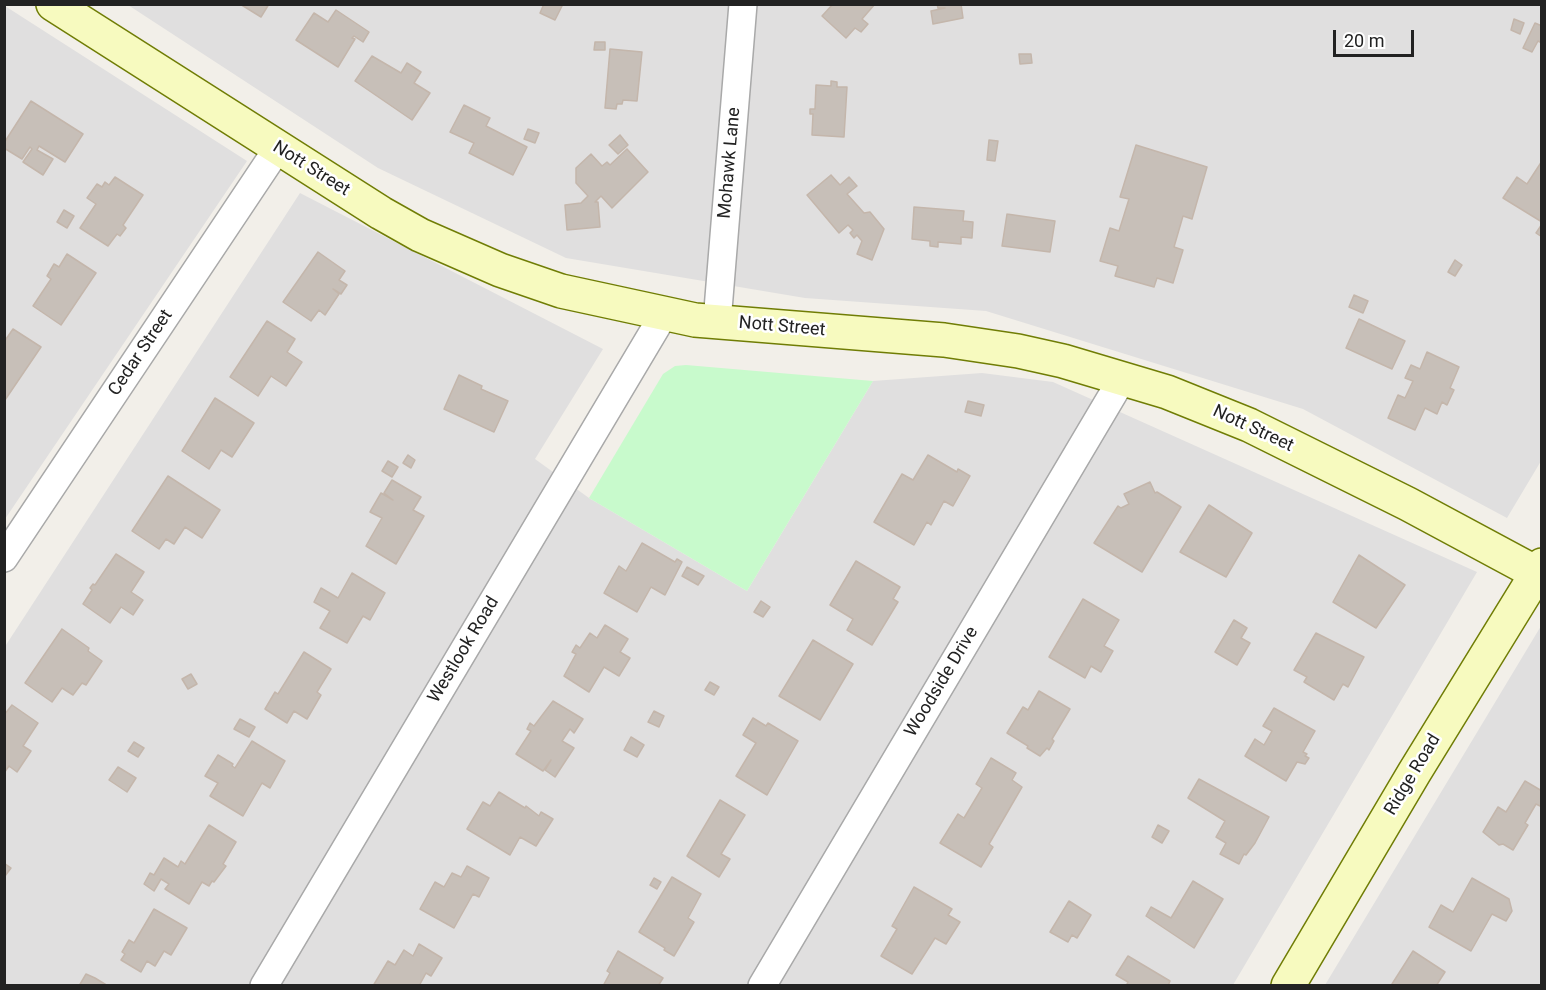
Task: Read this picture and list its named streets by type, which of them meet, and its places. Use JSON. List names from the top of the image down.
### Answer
{
  "streets": {
    "street": [
      "Mohawk Lane",
      "Nott Street",
      "Cedar Street",
      "Westlook Road",
      "Woodside Drive",
      "Ridge Road"
    ]
  },
  "crossings": [
    ["Mohawk Lane", "Nott Street"],
    ["Nott Street", "Cedar Street"],
    ["Nott Street", "Westlook Road"],
    ["Nott Street", "Woodside Drive"],
    ["Nott Street", "Ridge Road"]
  ],
  "scale_bar": "20 m"
}
